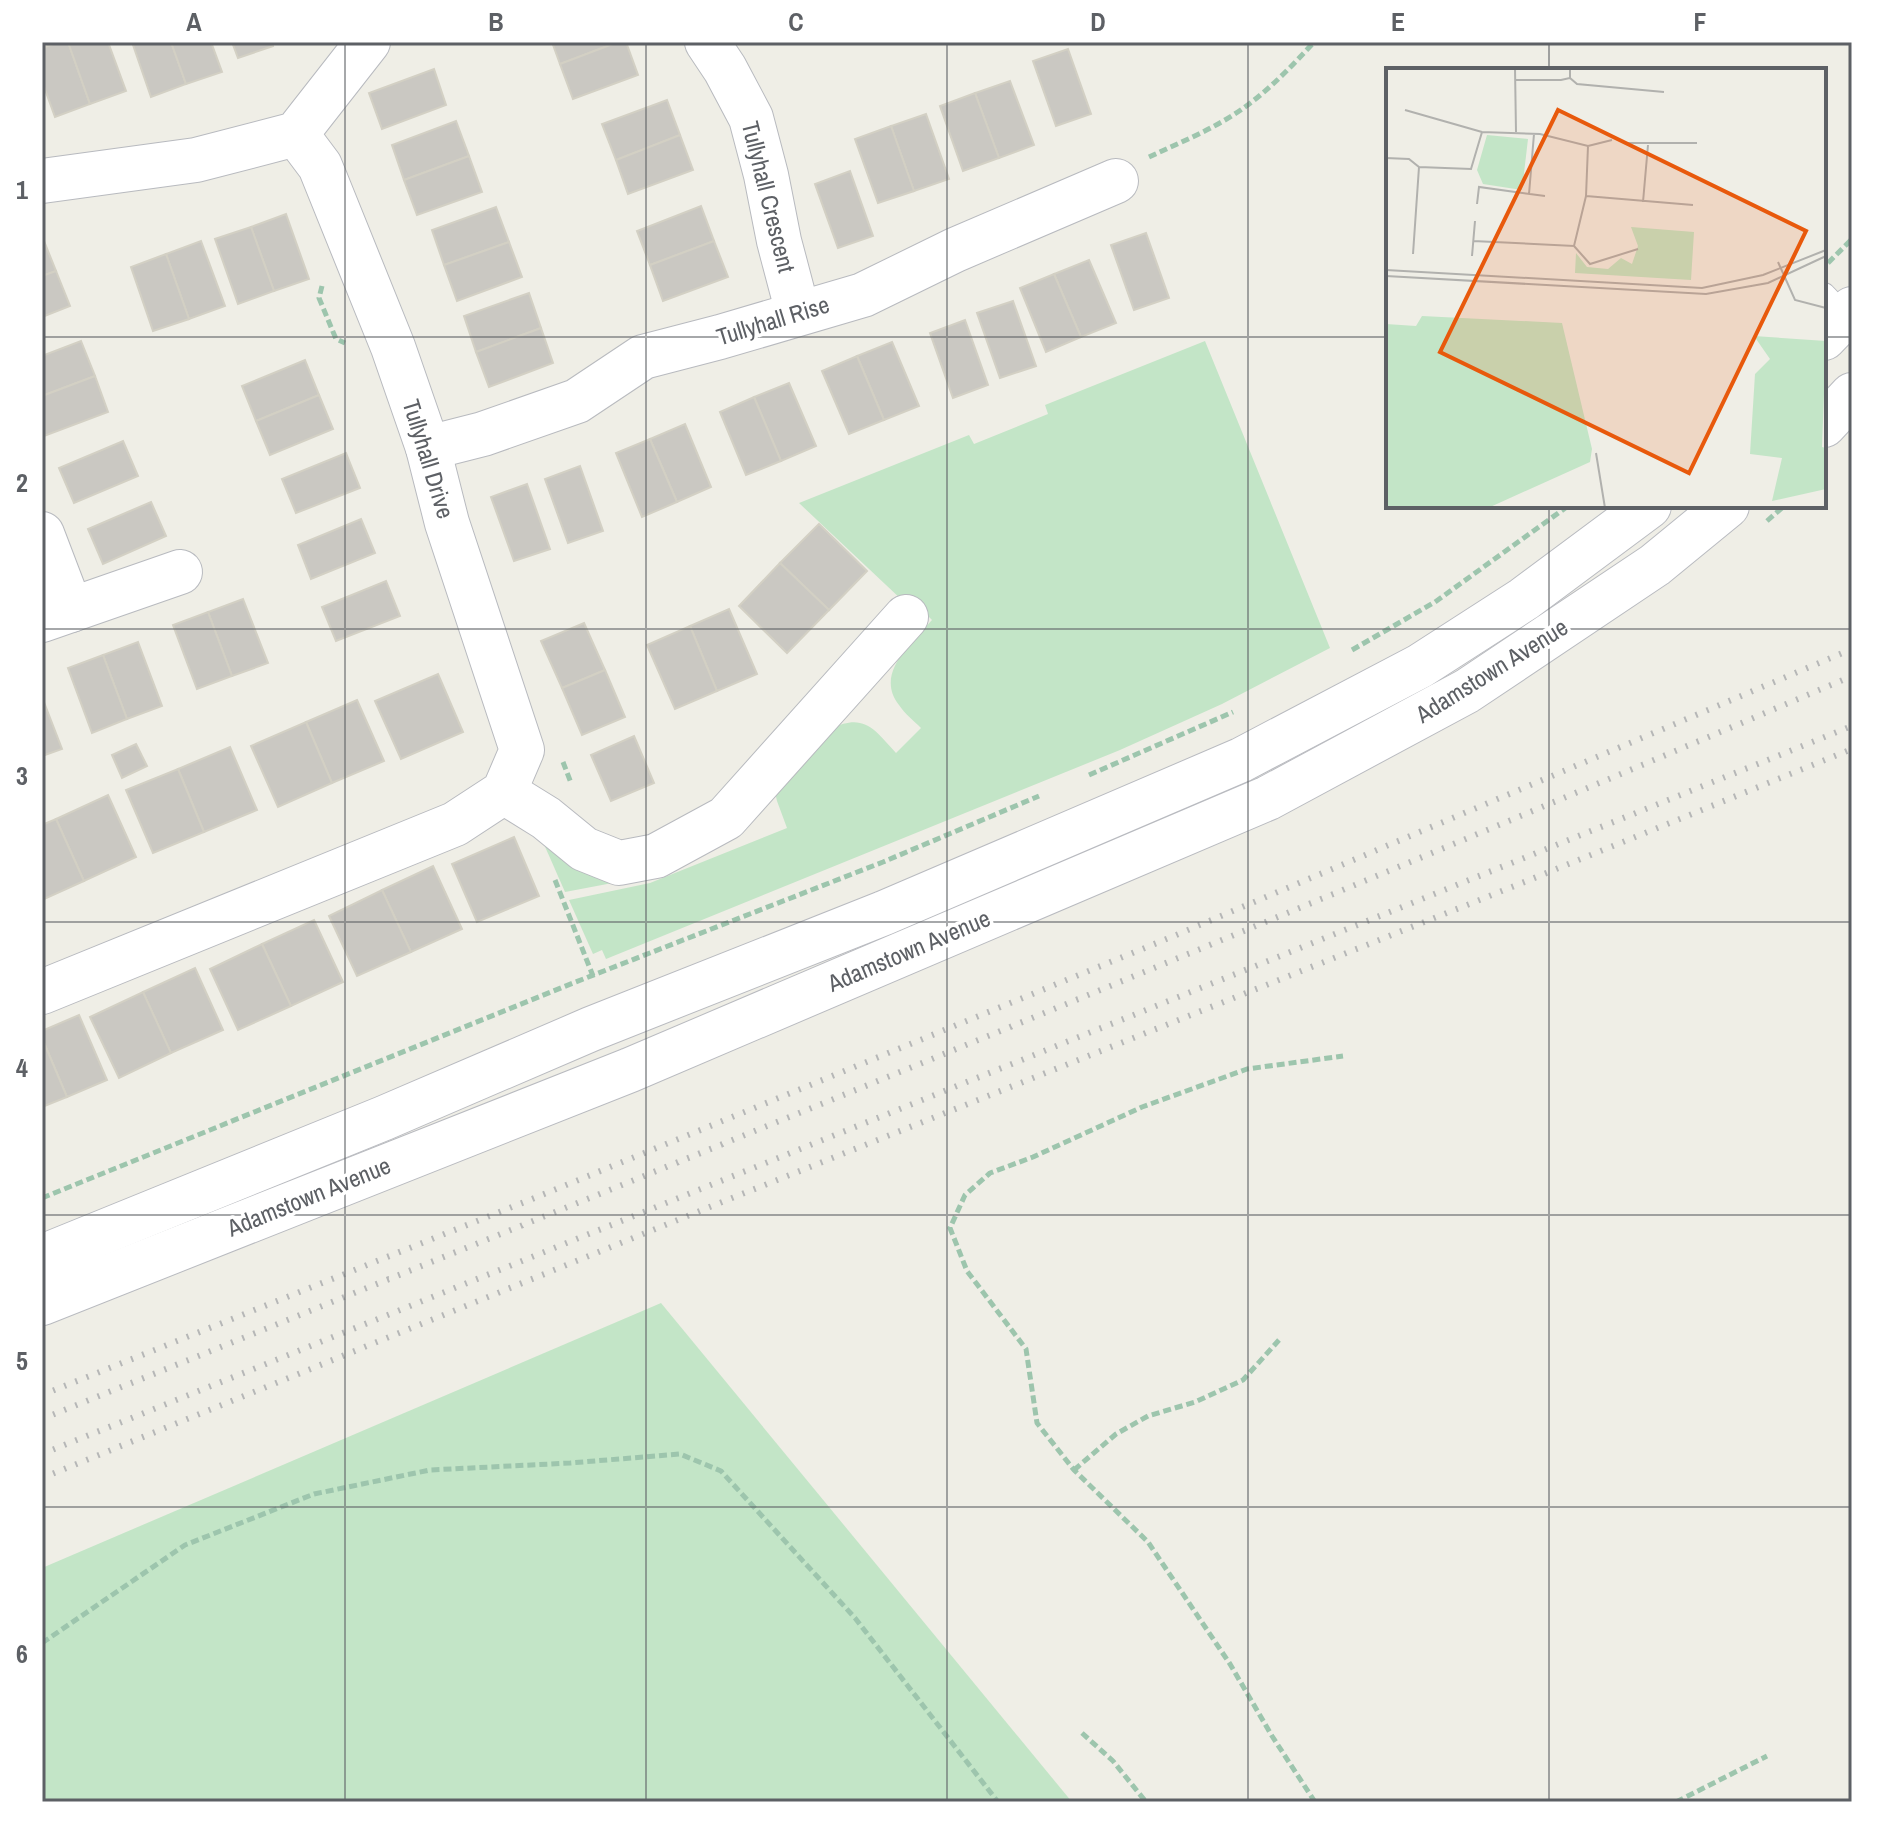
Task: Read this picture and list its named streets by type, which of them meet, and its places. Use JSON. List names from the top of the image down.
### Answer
{
  "streets": {
    "street": [
      "Tullyhall Crescent",
      "Tullyhall Rise",
      "Tullyhall Drive",
      "Adamstown Avenue"
    ]
  },
  "crossings": [
    ["Tullyhall Crescent", "Tullyhall Rise"],
    ["Tullyhall Rise", "Tullyhall Drive"]
  ],
  "grid": {
    "columns": [
      "A",
      "B",
      "C",
      "D",
      "E",
      "F"
    ],
    "rows": [
      "1",
      "2",
      "3",
      "4",
      "5",
      "6"
    ]
  }
}
